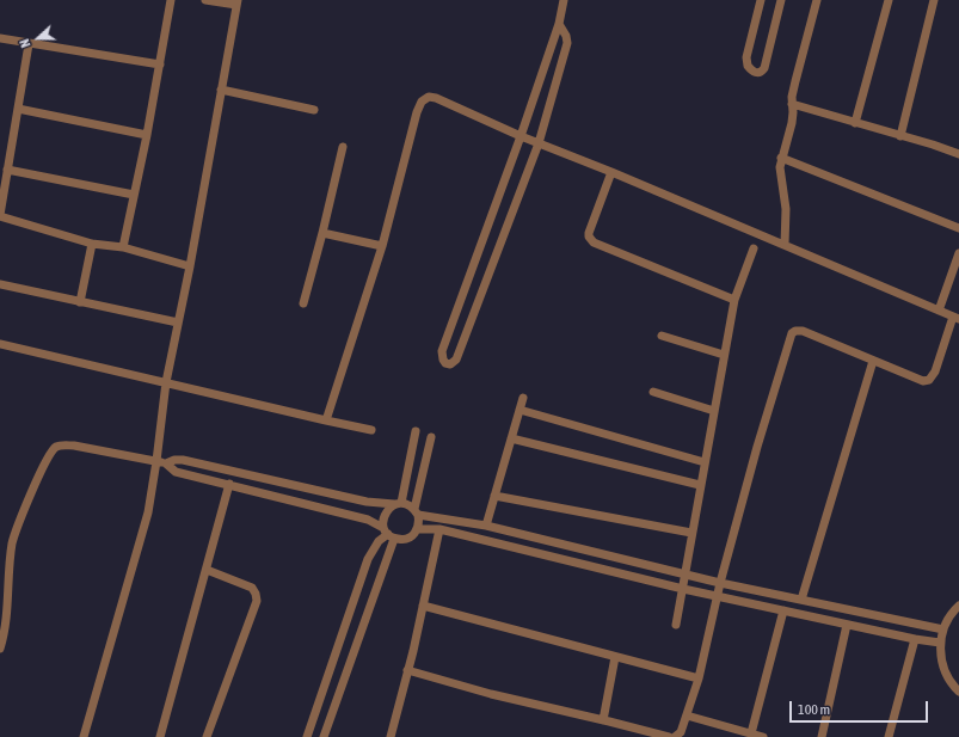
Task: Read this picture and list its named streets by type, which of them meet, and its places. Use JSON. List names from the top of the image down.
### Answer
{
  "scale_bar": "100 m",
  "north": "left"
}
